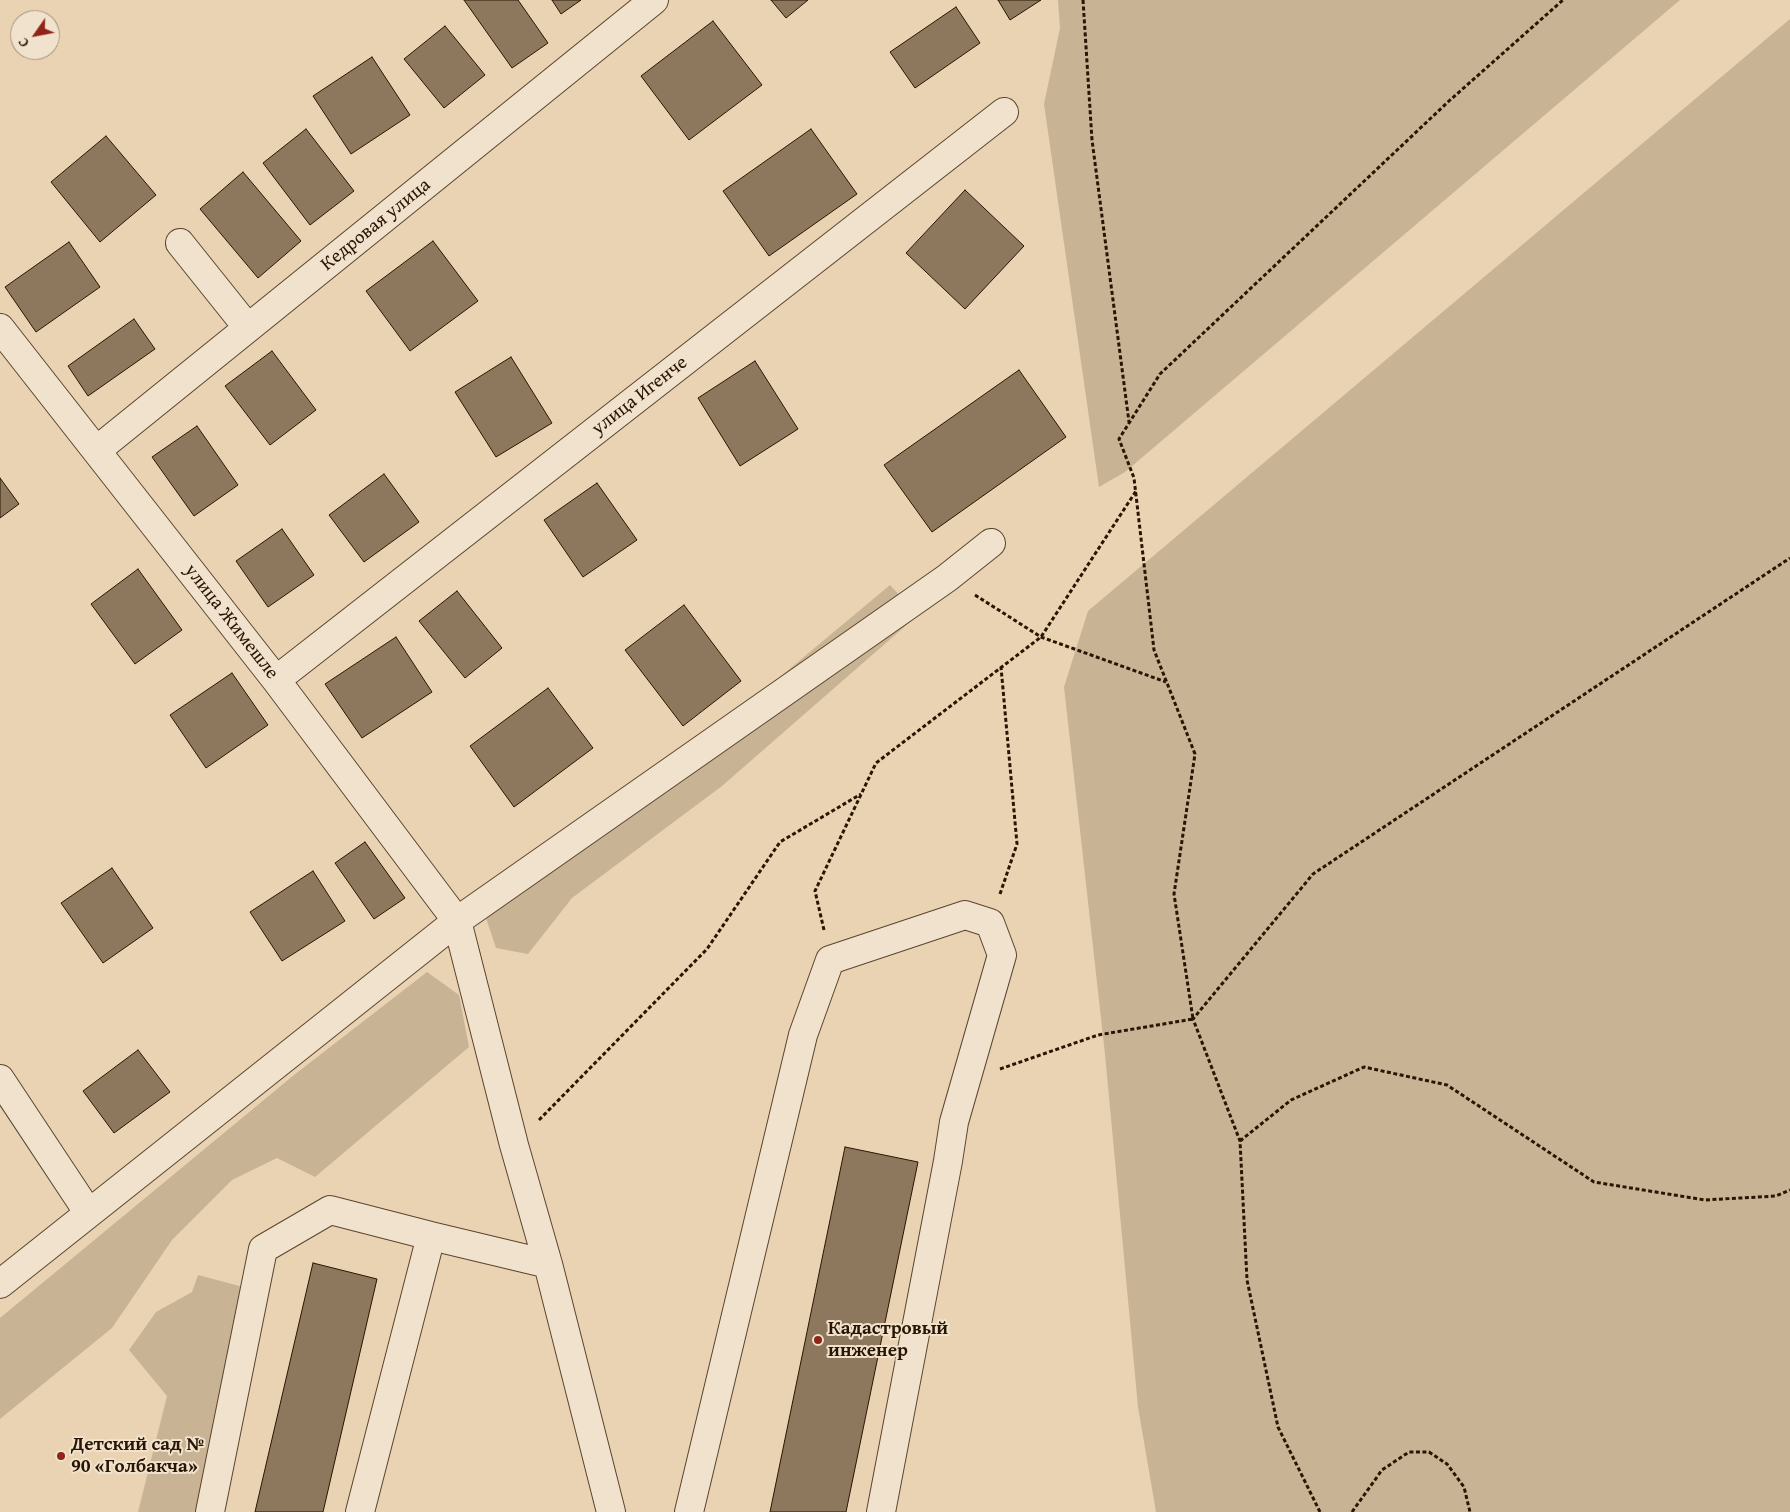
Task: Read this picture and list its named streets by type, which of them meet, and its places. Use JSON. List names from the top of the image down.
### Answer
{
  "streets": {
    "street": ["Кедровая улица", "улица Игенче", "улица Жимешле"]
  },
  "crossings": [
    ["Кедровая улица", "улица Жимешле"],
    ["улица Игенче", "улица Жимешле"]
  ],
  "places": ["Кадастровый инженер", "Детский сад № 90 «Голбакча»"],
  "north": "bottom left"
}
